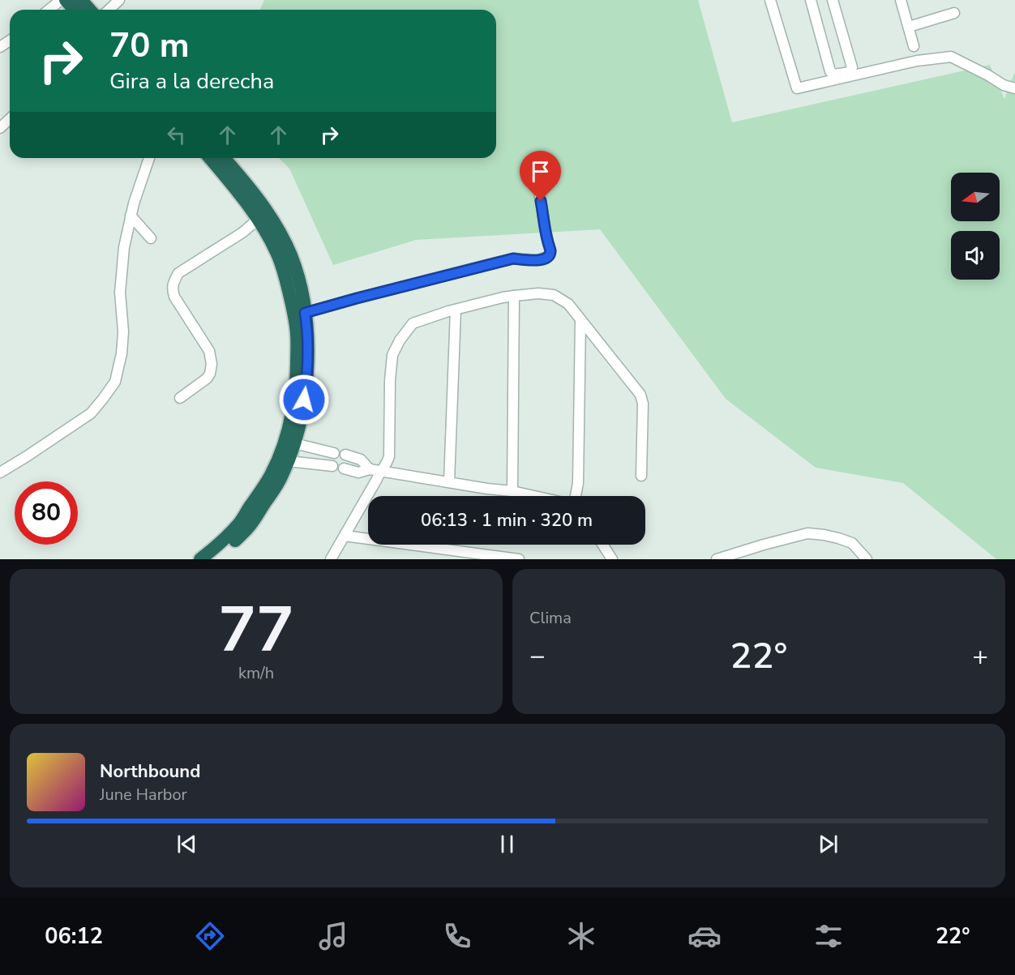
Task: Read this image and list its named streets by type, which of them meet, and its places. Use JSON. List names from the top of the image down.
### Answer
{
  "north": "left",
  "page": {
    "turn": ["70 m", "Gira a la derecha"],
    "limit": "80",
    "trip": "06:13 · 1 min · 320 m",
    "tile": [
      ["77", "km/h"],
      "Clima"
    ],
    "heat": ["−", "22°", "+"],
    "song": ["Northbound", "June Harbor"],
    "tabs": ["06:12", "22°"]
  }
}
